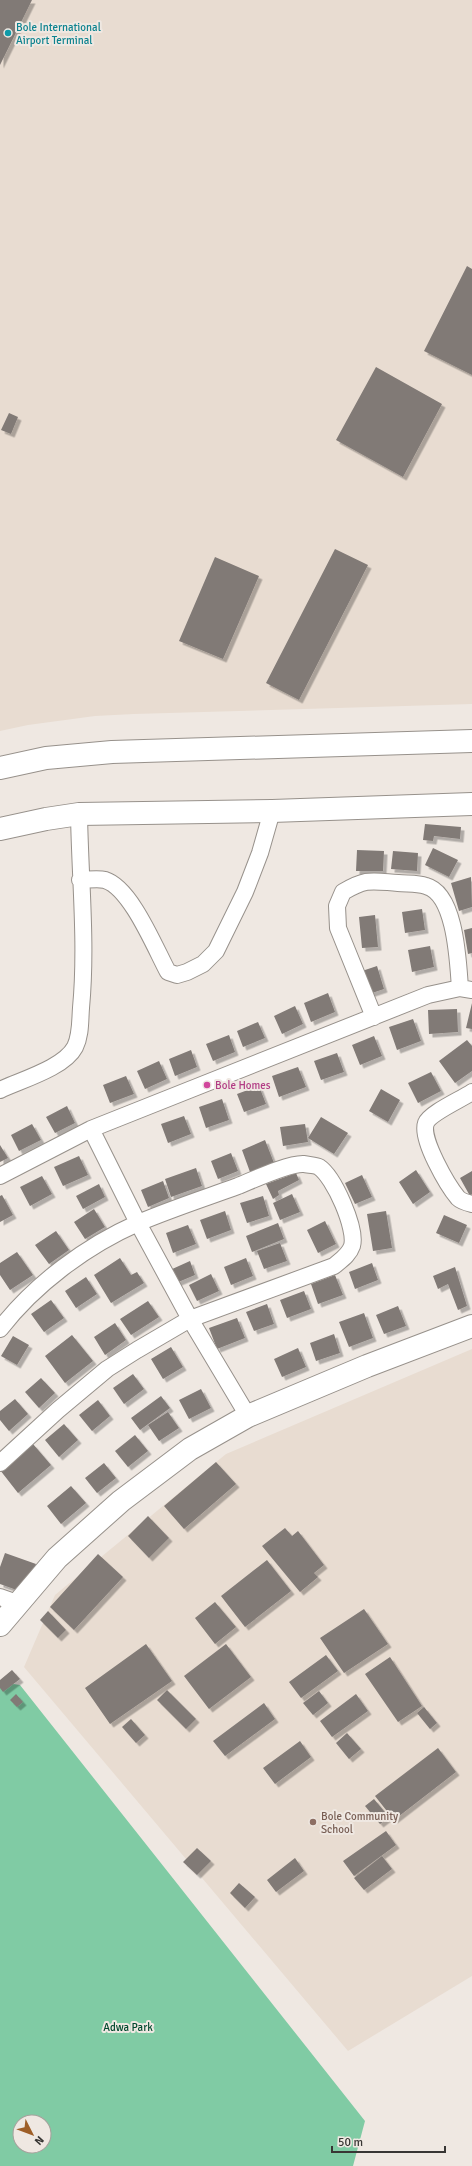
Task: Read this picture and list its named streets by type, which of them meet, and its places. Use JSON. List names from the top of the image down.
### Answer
{
  "parks": ["Adwa Park"],
  "places": ["Bole International Airport Terminal", "Bole Homes", "Bole Community School"],
  "scale_bar": "50 m",
  "north": "bottom right"
}
